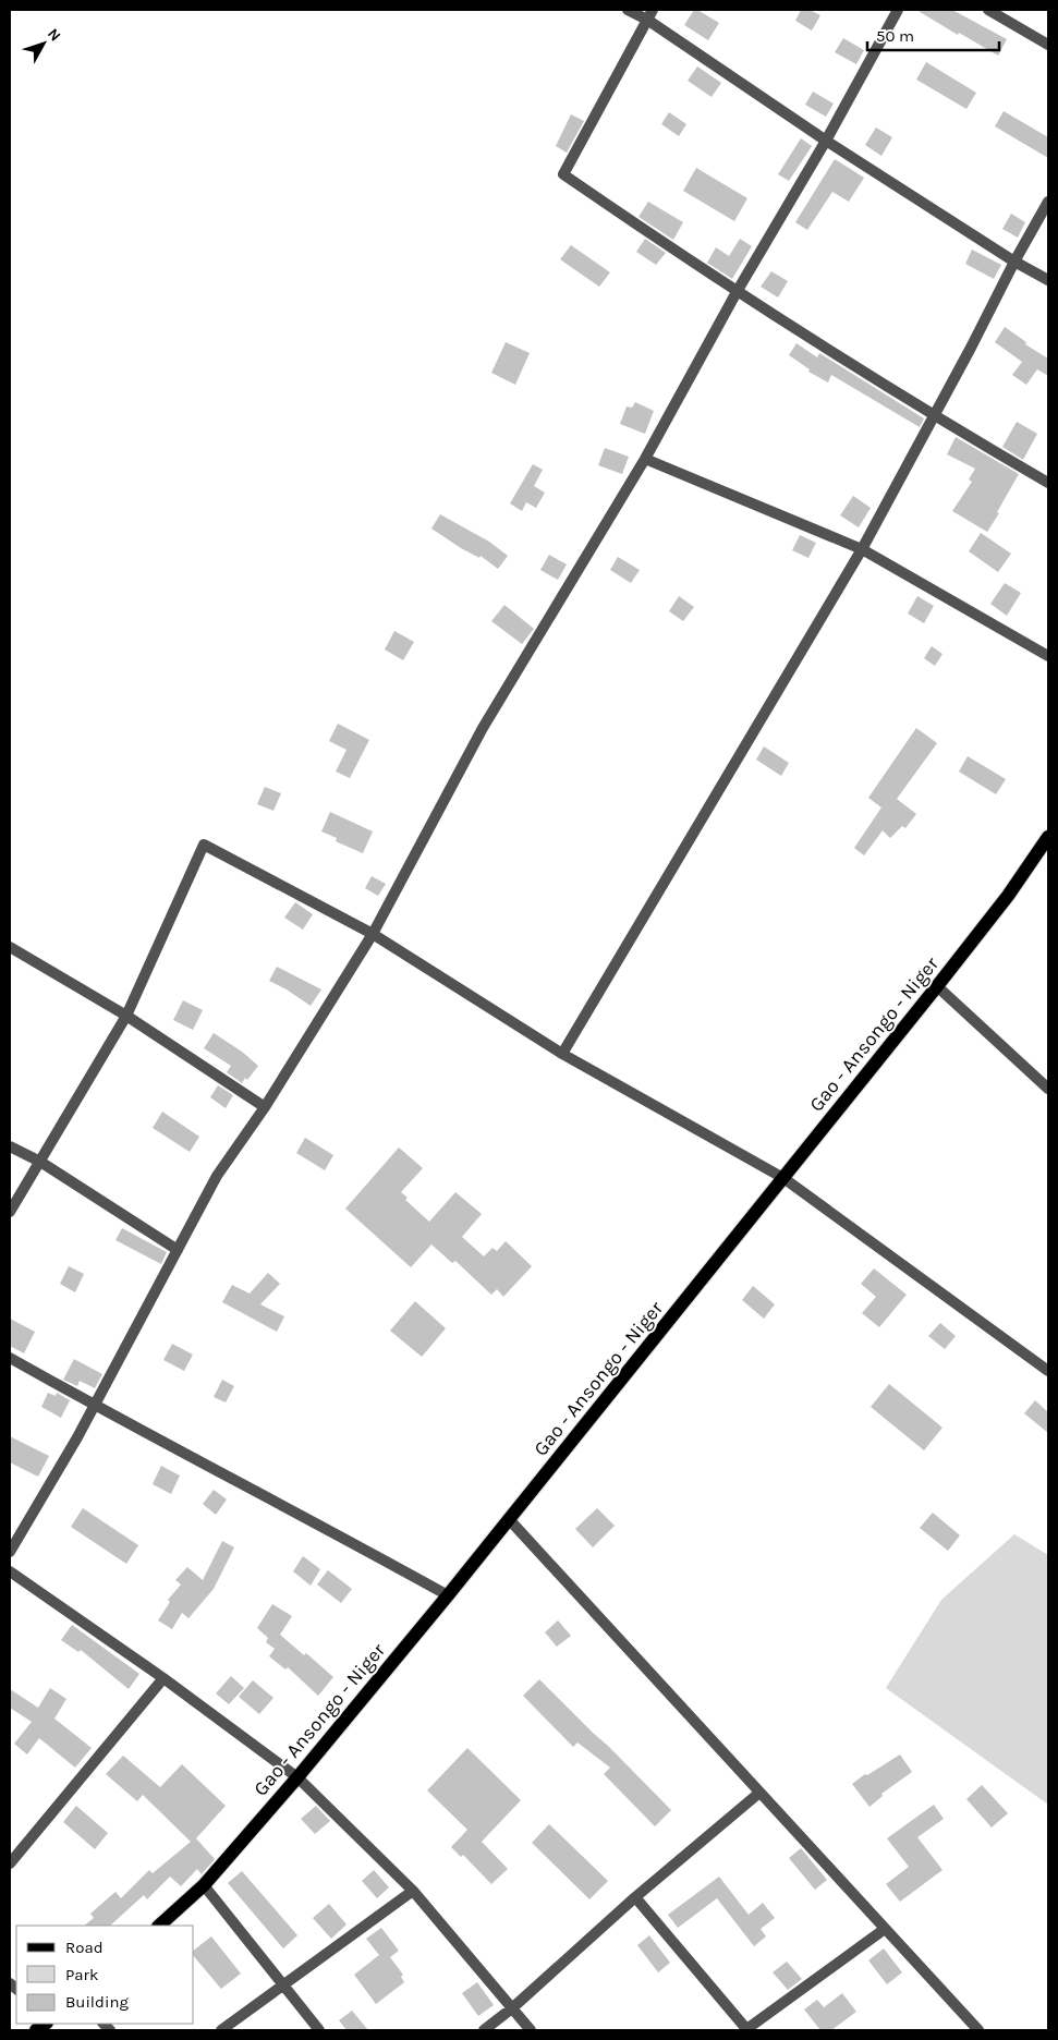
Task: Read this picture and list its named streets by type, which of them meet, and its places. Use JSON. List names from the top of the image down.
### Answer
{
  "streets": {
    "main road": ["Gao - Ansongo - Niger"]
  },
  "legend": ["Road", "Park", "Building"],
  "scale_bar": "50 m",
  "north": "top right"
}
